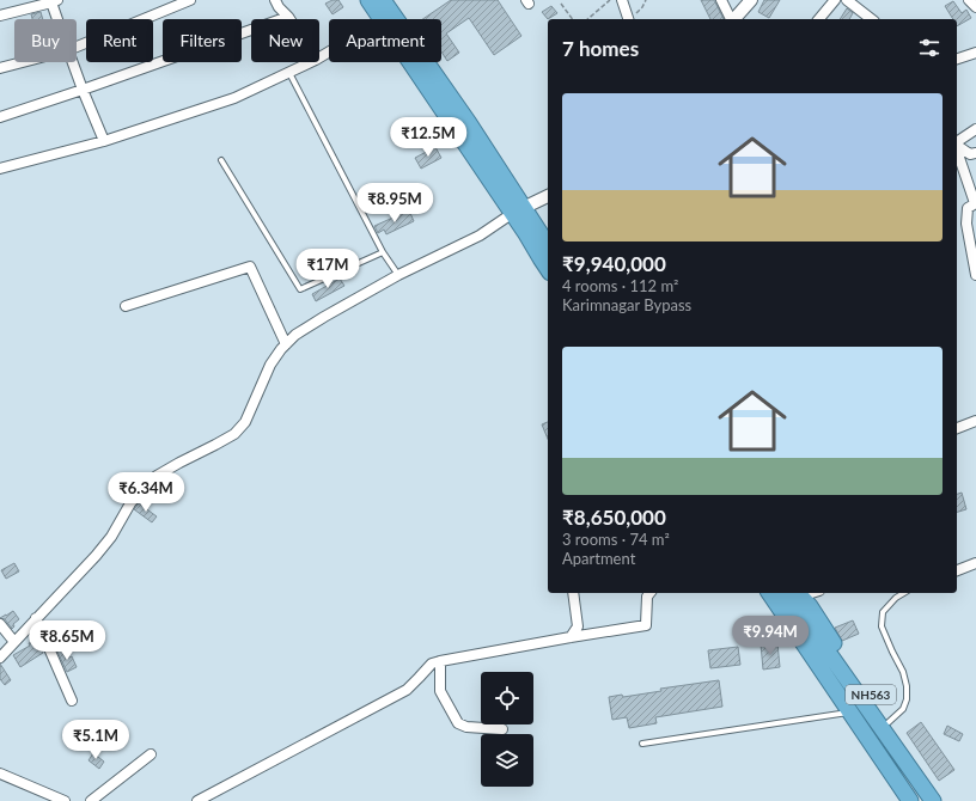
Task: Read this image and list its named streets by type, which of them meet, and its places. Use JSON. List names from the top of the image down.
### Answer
{
  "streets": {
    "highway": ["NH563"]
  },
  "page": {
    "chip": [
      "Buy",
      "Rent",
      "Filters",
      "New",
      "Apartment"
    ],
    "heading": "7 homes",
    "list": [
      {
        "name": "₹9,940,000",
        "note": "4 rooms · 112 m² · Karimnagar Bypass"
      },
      {
        "name": "₹8,650,000",
        "note": "3 rooms · 74 m² · Apartment"
      }
    ],
    "price": [
      "₹12.5M",
      "₹8.95M",
      "₹17M",
      "₹6.34M",
      "₹9.94M",
      "₹8.65M",
      "₹5.1M"
    ]
  }
}
